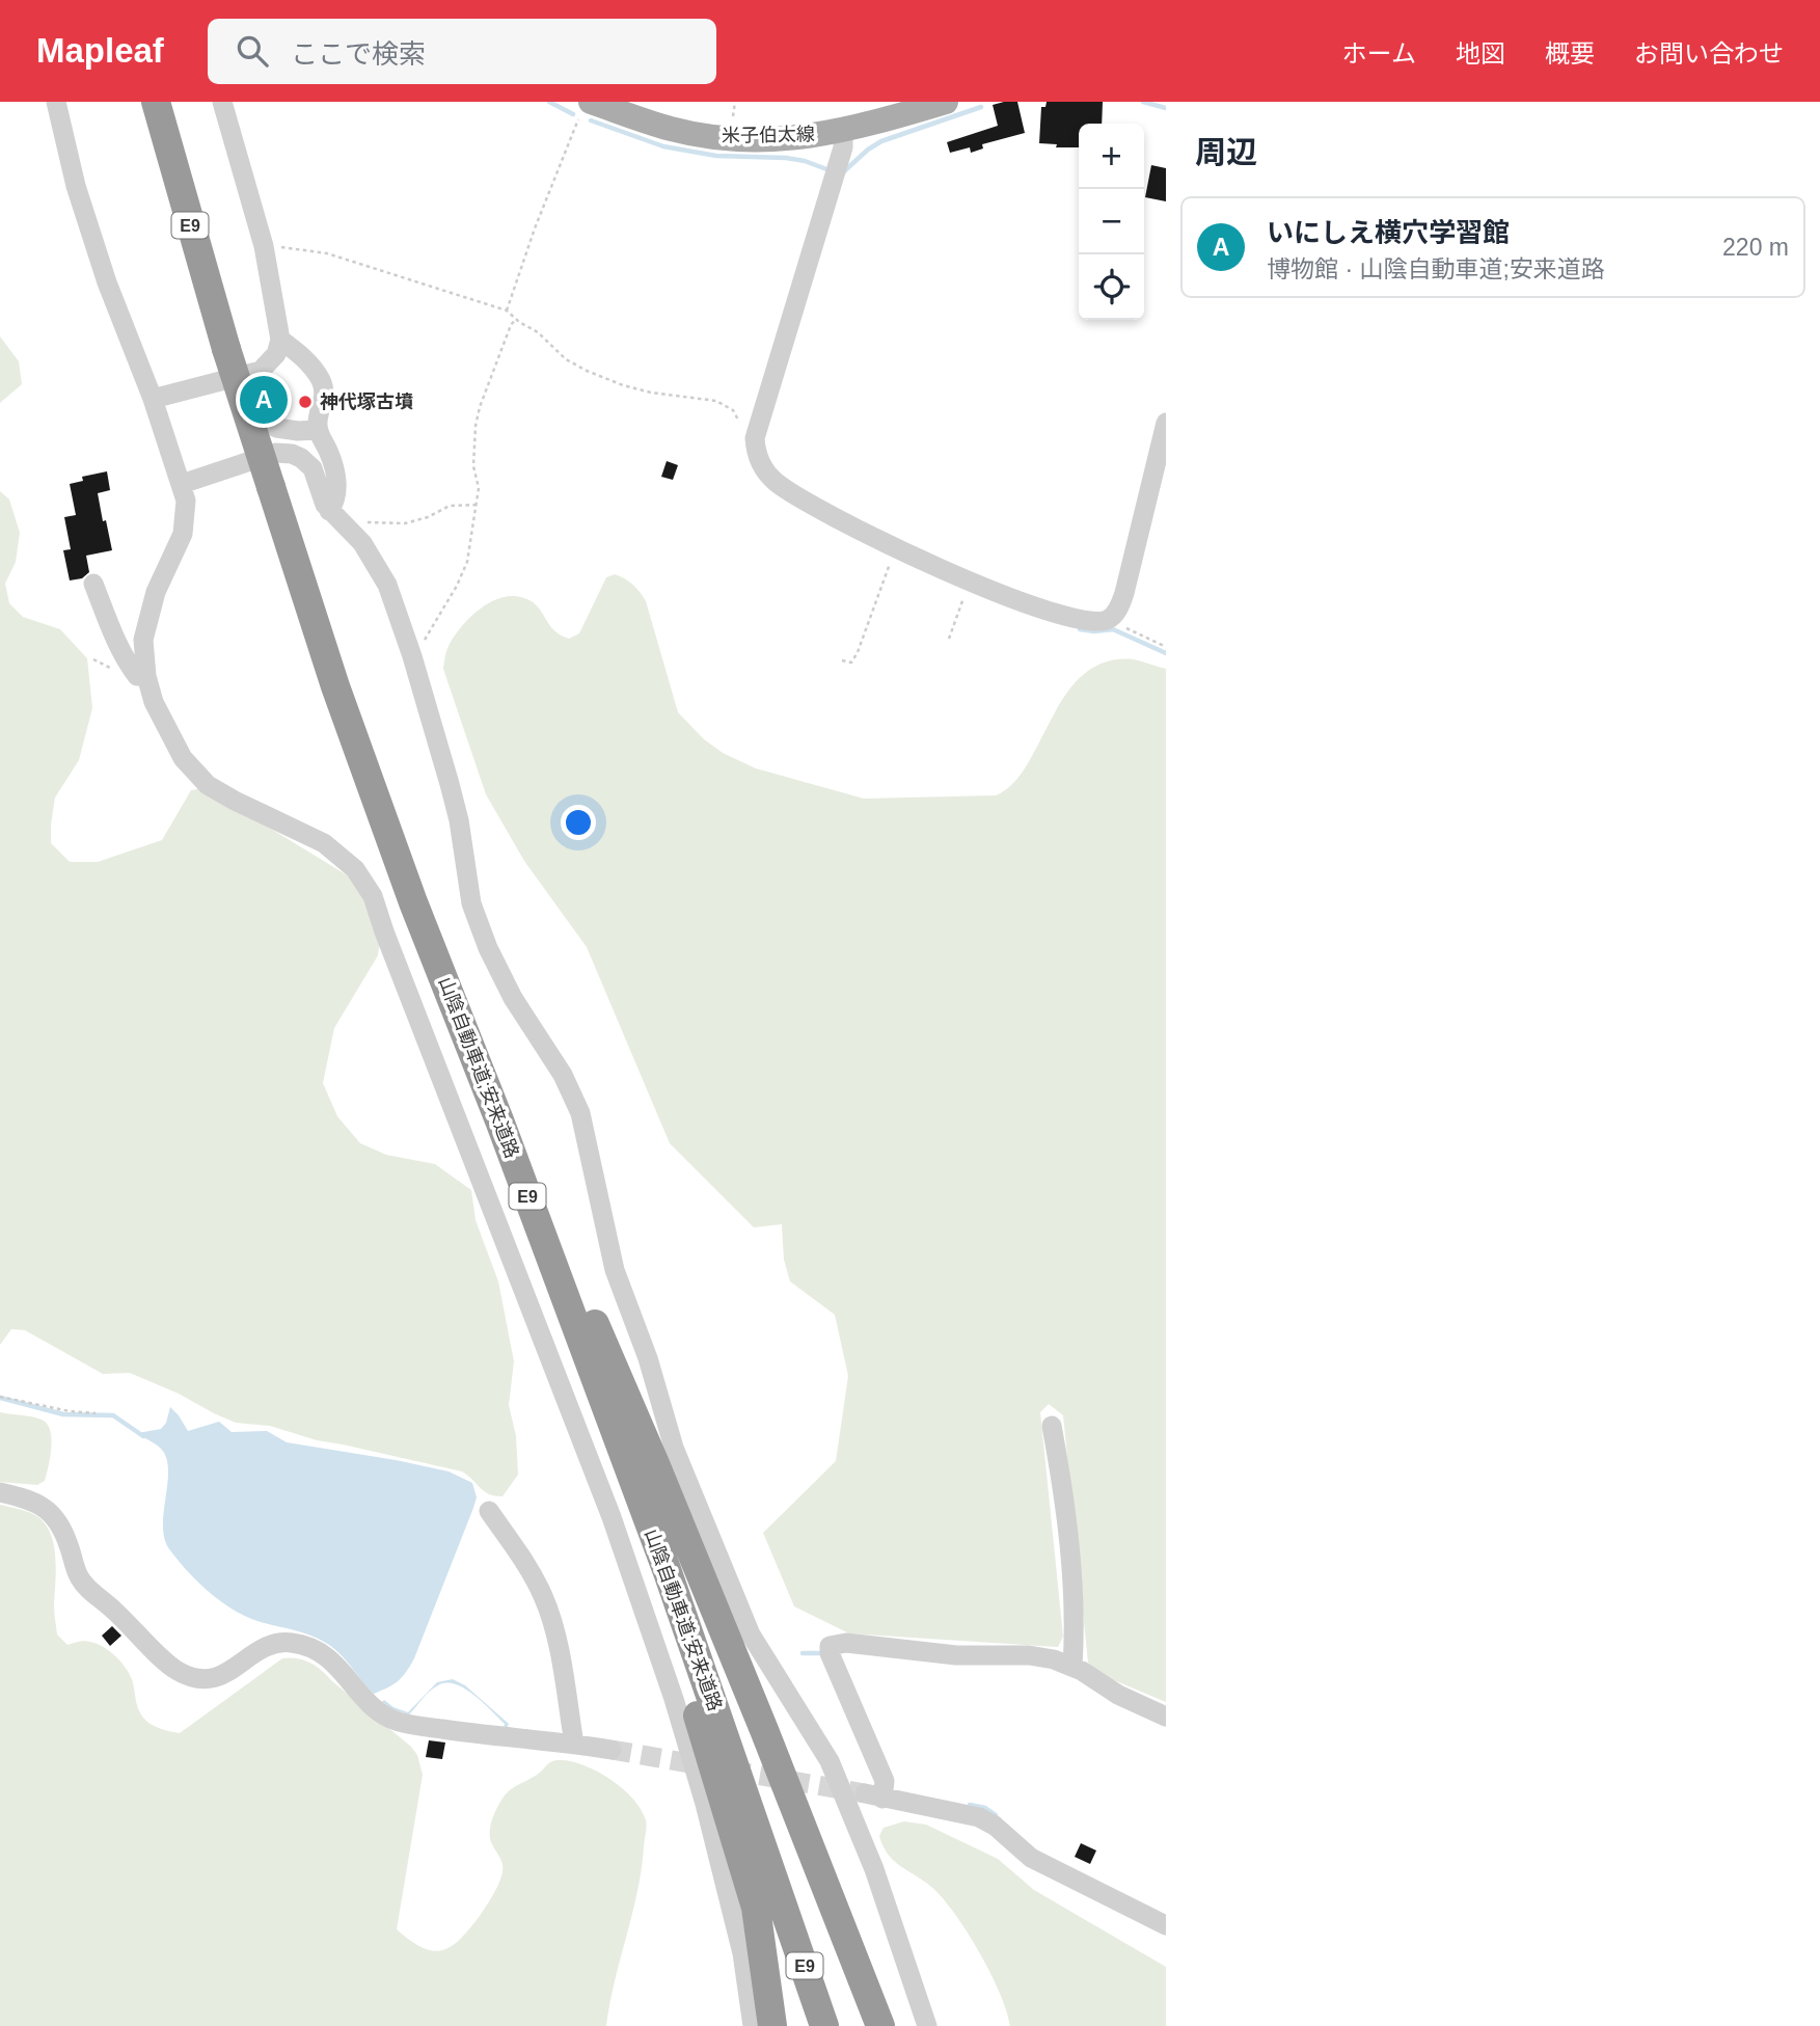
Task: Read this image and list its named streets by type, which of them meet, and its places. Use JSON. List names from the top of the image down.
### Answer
{
  "streets": {
    "highway": ["E9", "山陰自動車道;安来道路"],
    "main road": ["米子伯太線"]
  },
  "places": ["神代塚古墳"],
  "page": {
    "header": "Mapleaf",
    "search": "ここで検索",
    "nav": [
      "ホーム",
      "地図",
      "概要",
      "お問い合わせ"
    ],
    "heading": "周辺",
    "map_buttons": ["+", "−"],
    "list": [
      {
        "mark": "A",
        "name": "いにしえ横穴学習館",
        "note": "博物館 · 山陰自動車道;安来道路",
        "value": "220 m"
      }
    ],
    "pins": "A"
  }
}
